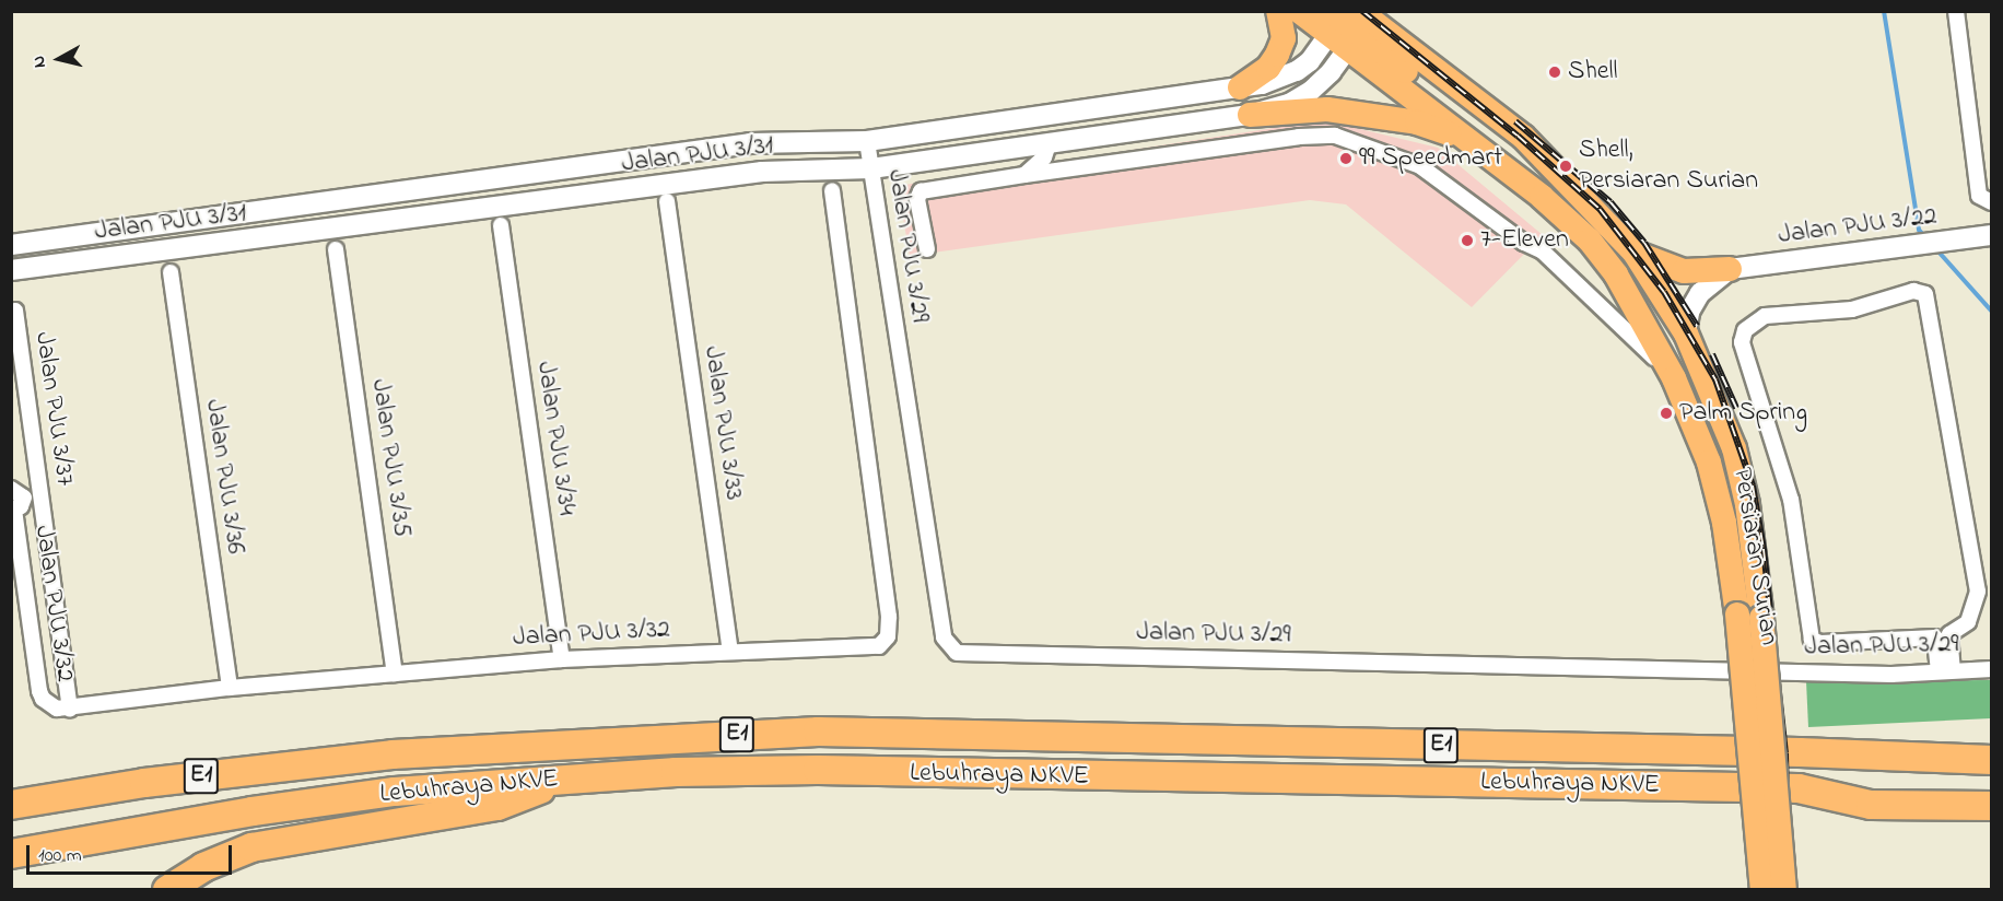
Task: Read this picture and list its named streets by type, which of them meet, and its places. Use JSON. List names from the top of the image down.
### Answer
{
  "streets": {
    "highway": ["E1", "Lebuhraya NKVE"],
    "main road": ["Persiaran Surian"],
    "street": [
      "Jalan PJU 3/31",
      "Jalan PJU 3/22",
      "Jalan PJU 3/29",
      "Jalan PJU 3/37",
      "Jalan PJU 3/33",
      "Jalan PJU 3/34",
      "Jalan PJU 3/35",
      "Jalan PJU 3/36",
      "Jalan PJU 3/32"
    ]
  },
  "crossings": [
    ["Jalan PJU 3/31", "Jalan PJU 3/29"],
    ["Jalan PJU 3/31", "Persiaran Surian"],
    ["Jalan PJU 3/37", "Jalan PJU 3/32"],
    ["Jalan PJU 3/33", "Jalan PJU 3/32"],
    ["Jalan PJU 3/34", "Jalan PJU 3/32"],
    ["Jalan PJU 3/35", "Jalan PJU 3/32"],
    ["Jalan PJU 3/36", "Jalan PJU 3/32"]
  ],
  "places": [
    "Shell",
    "99 Speedmart",
    "Shell, Persiaran Surian",
    "7-Eleven",
    "Palm Spring"
  ],
  "scale_bar": "100 m",
  "north": "left"
}
